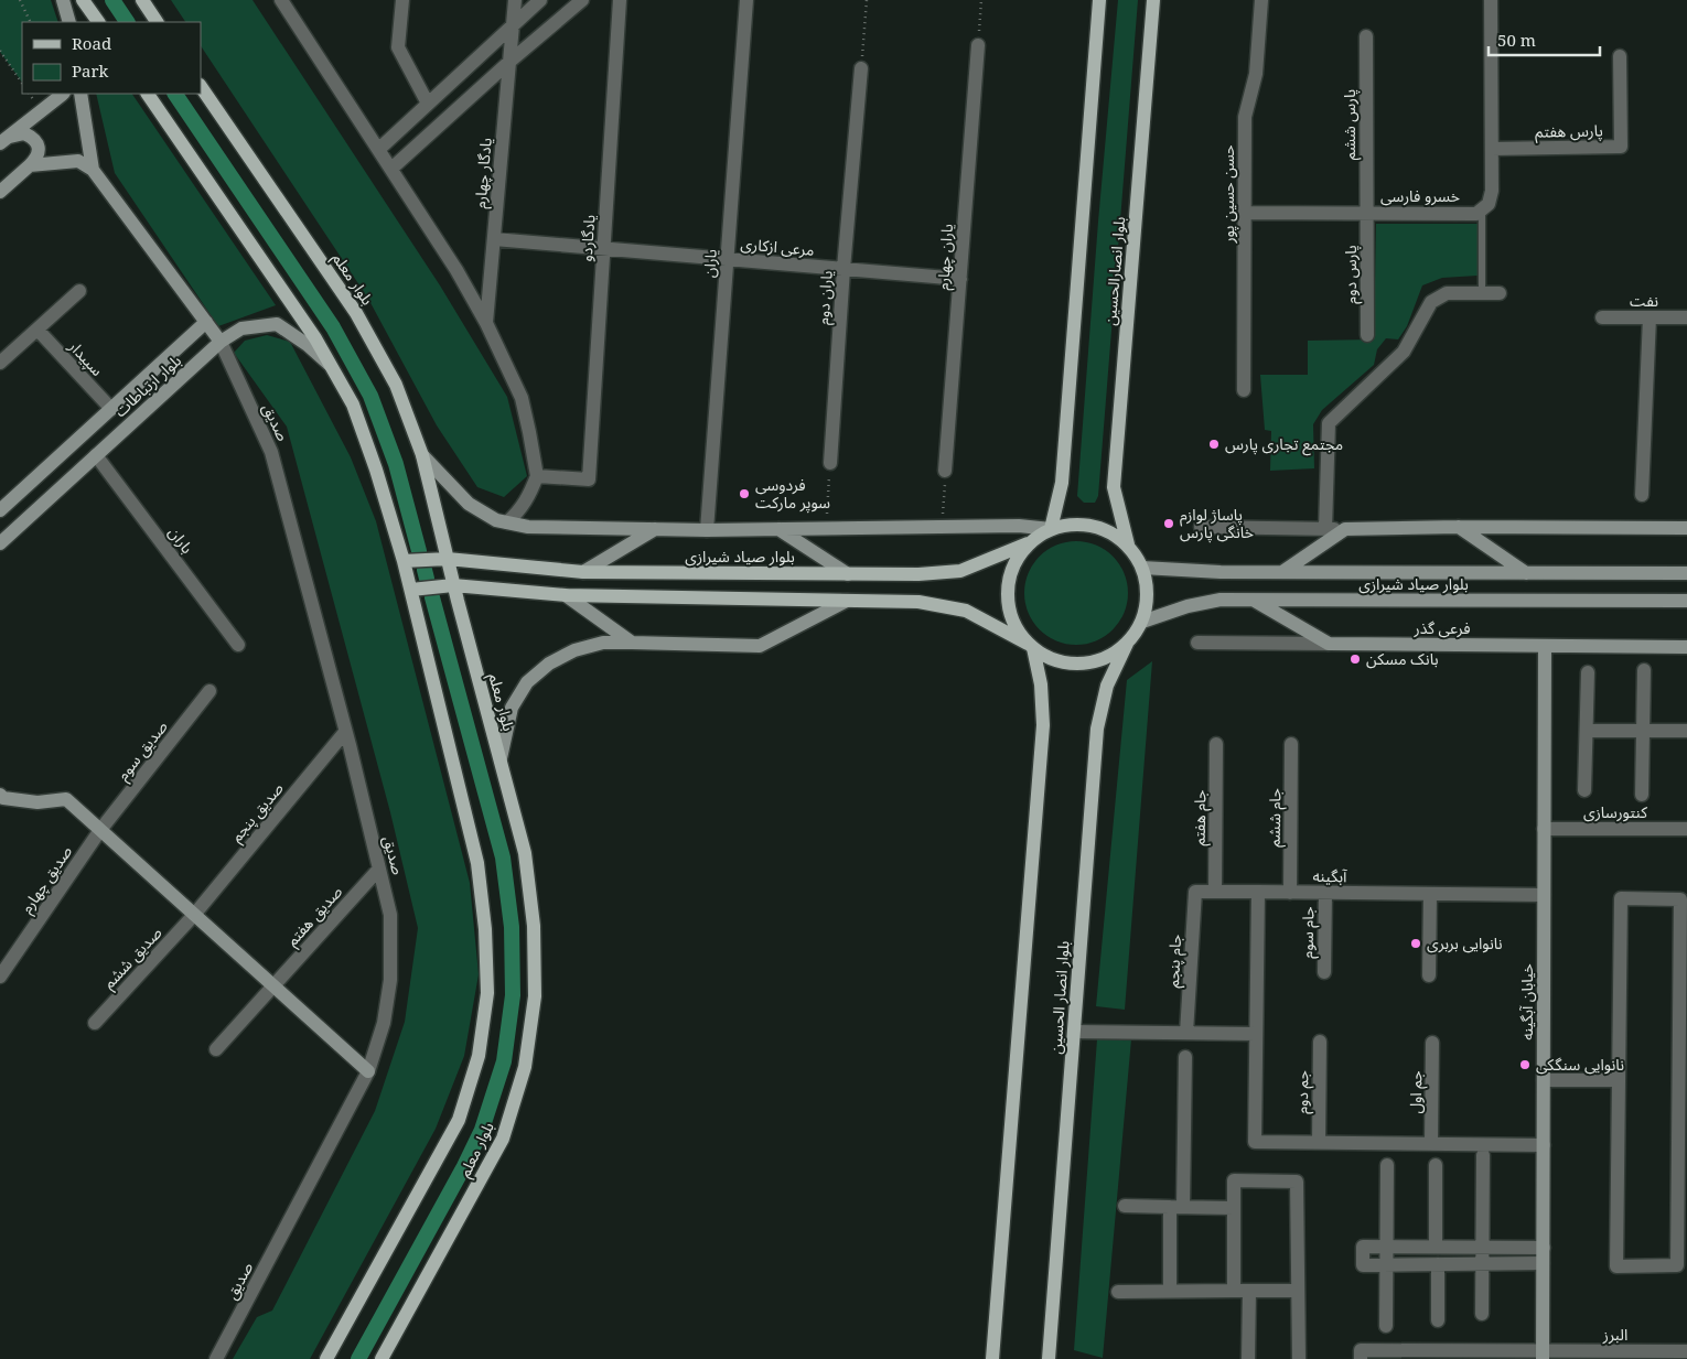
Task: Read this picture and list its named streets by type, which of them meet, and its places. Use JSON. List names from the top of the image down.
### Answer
{
  "streets": {
    "main road": [
      "بلوار انصارالحسین",
      "بلوار معلم",
      "بلوار صیاد شیرازی",
      "بلوار انصار الحسین"
    ],
    "street": [
      "پارس ششم",
      "پارس هفتم",
      "یادگار چهارم",
      "حسن حسین پور",
      "خسرو فارسی",
      "یادگار‌دو",
      "مرعی ازکاری",
      "یاران چهارم",
      "یاران",
      "پارس دوم",
      "یاران دوم",
      "نفت",
      "سپیدار",
      "بلوار ارتباطات",
      "صدیق",
      "باران",
      "فرعی گذر",
      "صدیق سوم",
      "صدیق پنجم",
      "کنتورسازی",
      "جام هفتم",
      "جام ششم",
      "آبگینه",
      "صدیق چهارم",
      "صدیق هفتم",
      "جام سوم",
      "صدیق ششم",
      "جام پنجم",
      "خیابان آبگینه",
      "جم دوم",
      "جم اول",
      "البرز"
    ]
  },
  "crossings": [
    ["پارس ششم", "خسرو فارسی"],
    ["پارس ششم", "پارس دوم"],
    ["پارس هفتم", "خسرو فارسی"],
    ["یادگار چهارم", "مرعی ازکاری"],
    ["حسن حسین پور", "خسرو فارسی"],
    ["خسرو فارسی", "پارس دوم"],
    ["یادگار‌دو", "مرعی ازکاری"],
    ["مرعی ازکاری", "یاران چهارم"],
    ["مرعی ازکاری", "یاران"],
    ["مرعی ازکاری", "یاران دوم"],
    ["بلوار انصارالحسین", "بلوار صیاد شیرازی"],
    ["بلوار انصارالحسین", "بلوار انصار الحسین"],
    ["بلوار معلم", "بلوار ارتباطات"],
    ["بلوار معلم", "بلوار صیاد شیرازی"],
    ["سپیدار", "بلوار ارتباطات"],
    ["بلوار ارتباطات", "صدیق"],
    ["بلوار ارتباطات", "باران"],
    ["صدیق", "صدیق پنجم"],
    ["صدیق", "صدیق هفتم"],
    ["بلوار صیاد شیرازی", "بلوار انصار الحسین"],
    ["فرعی گذر", "خیابان آبگینه"],
    ["صدیق سوم", "صدیق چهارم"],
    ["صدیق پنجم", "صدیق ششم"],
    ["کنتورسازی", "خیابان آبگینه"],
    ["جام هفتم", "آبگینه"],
    ["جام ششم", "آبگینه"],
    ["آبگینه", "جام سوم"],
    ["آبگینه", "جام پنجم"],
    ["آبگینه", "خیابان آبگینه"],
    ["خیابان آبگینه", "البرز"]
  ],
  "places": [
    "مجتمع تجاری پارس",
    "فردوسی سوپر مارکت",
    "پاساژ لوازم خانگی پارس",
    "بانک مسکن",
    "نانوایی بربری",
    "نانوایی سنگکی"
  ],
  "legend": ["Road", "Park"],
  "scale_bar": "50 m"
}
